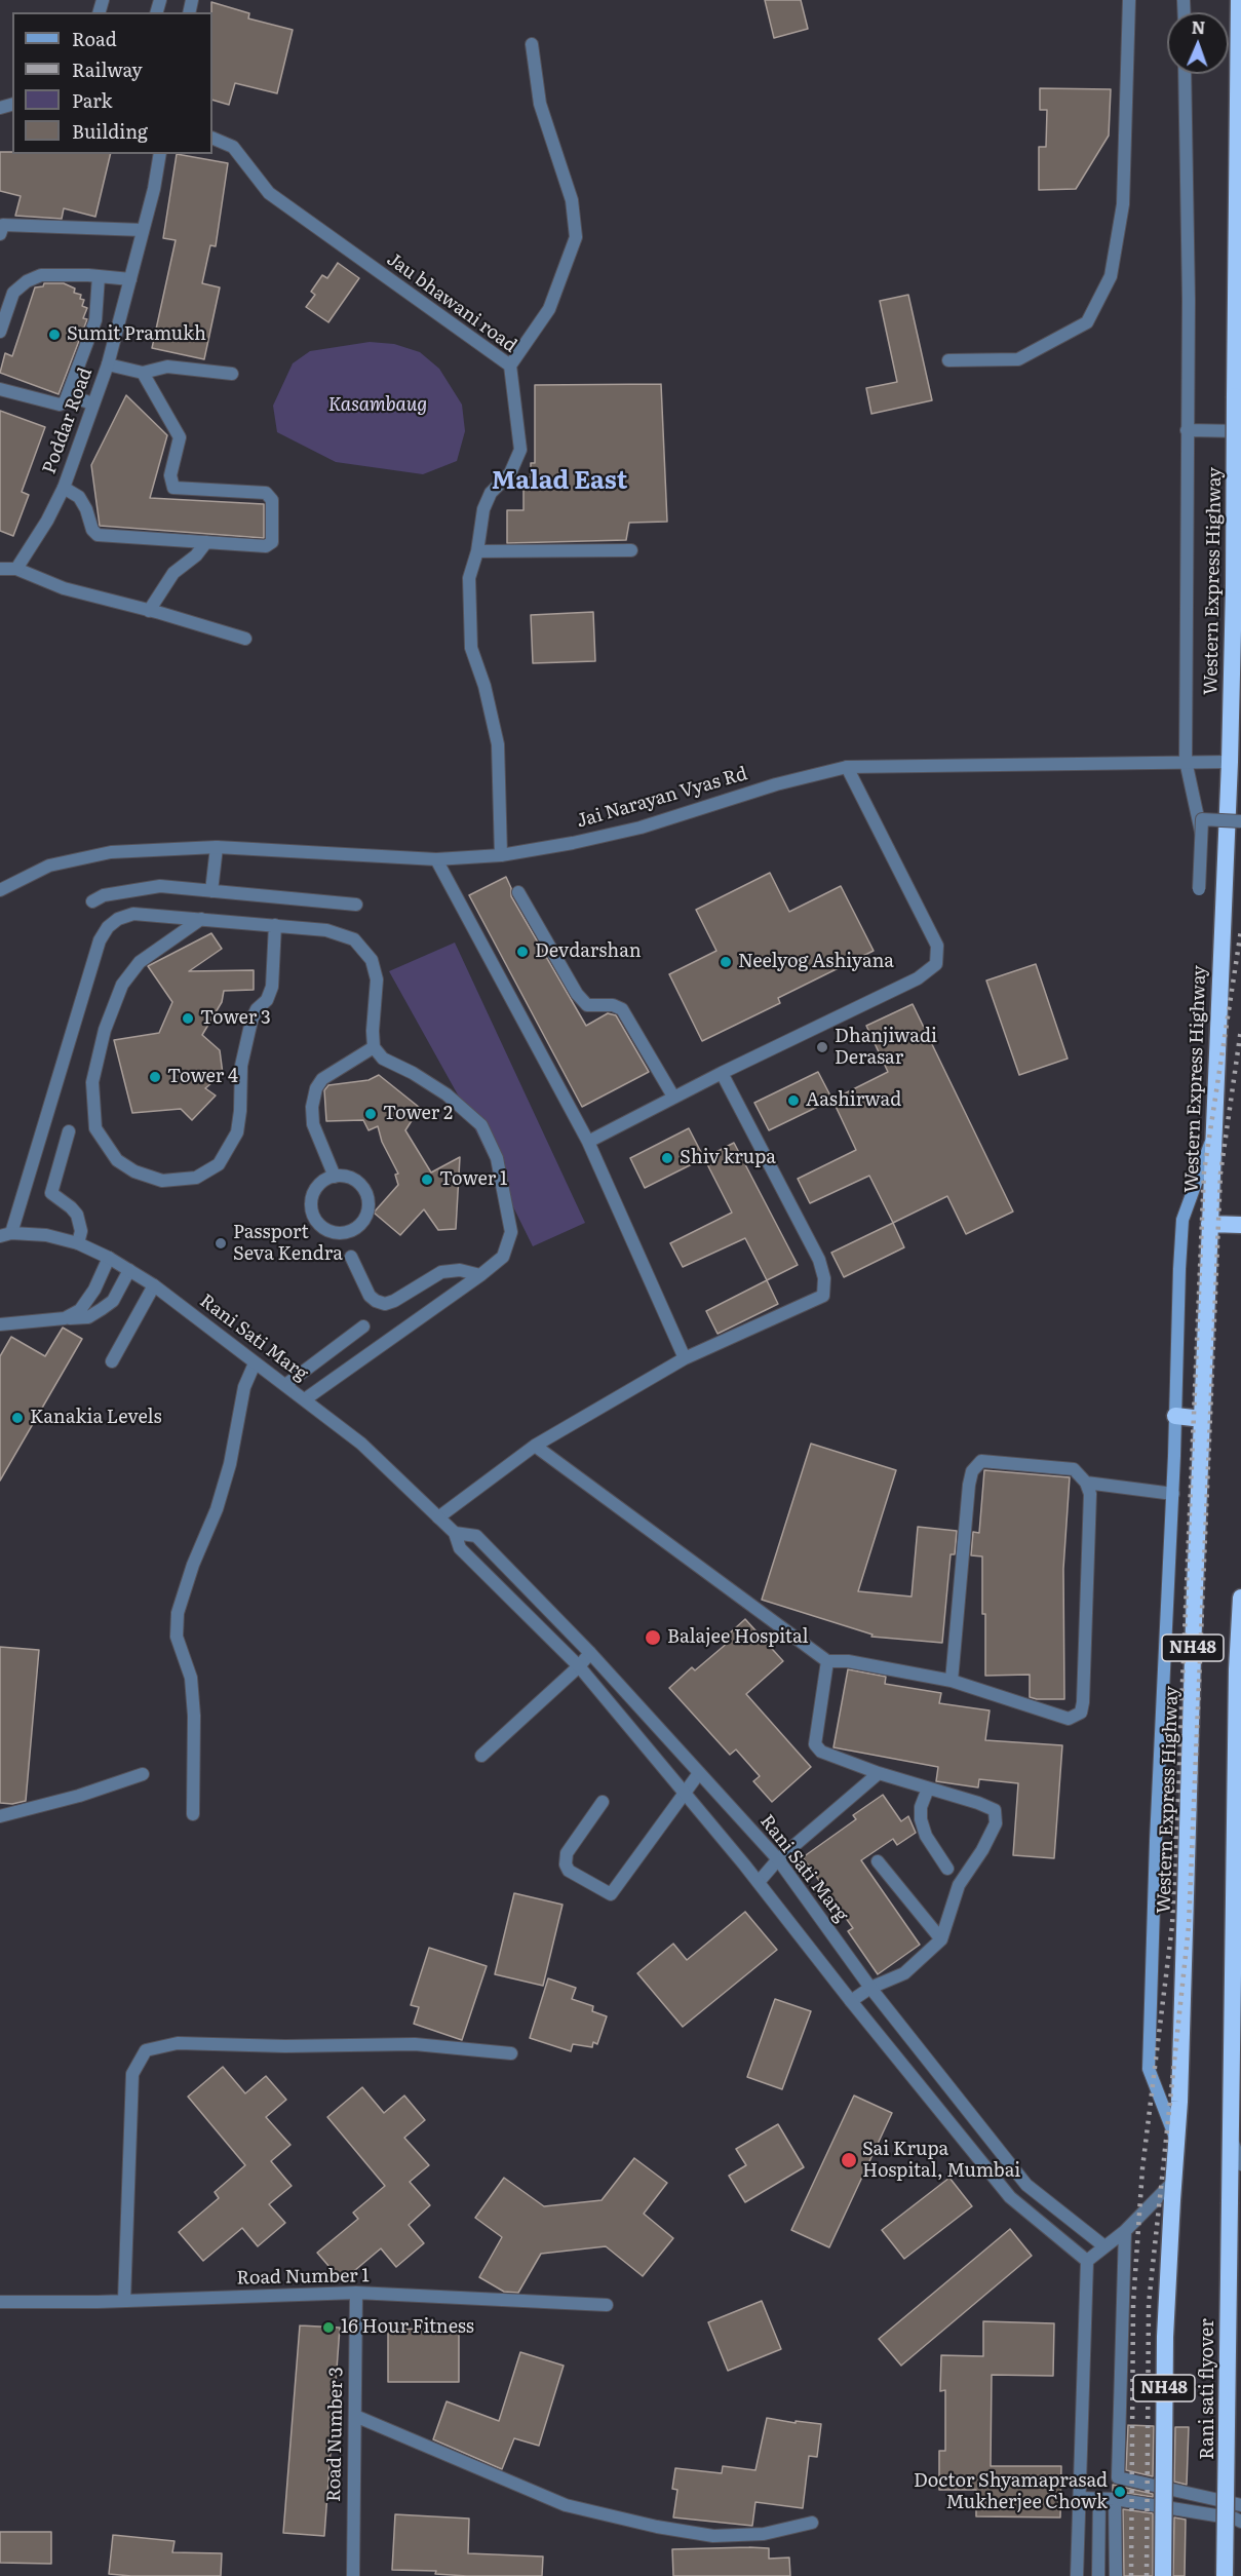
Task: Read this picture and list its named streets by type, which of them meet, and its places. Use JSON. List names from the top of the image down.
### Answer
{
  "streets": {
    "highway": ["Western Express Highway", "NH48", "Rani sati flyover"],
    "street": [
      "Jau bhawani road",
      "Poddar Road",
      "Jai Narayan Vyas Rd",
      "Rani Sati Marg",
      "Road Number 1",
      "Road Number 3"
    ]
  },
  "crossings": [
    ["Jau bhawani road", "Jai Narayan Vyas Rd"],
    ["Western Express Highway", "Jai Narayan Vyas Rd"],
    ["Western Express Highway", "NH48"],
    ["NH48", "Rani sati flyover"],
    ["Road Number 1", "Road Number 3"]
  ],
  "districts": ["Malad East"],
  "parks": ["Kasambaug"],
  "places": [
    "Sumit Pramukh",
    "Devdarshan",
    "Neelyog Ashiyana",
    "Tower 3",
    "Dhanjiwadi Derasar",
    "Tower 4",
    "Aashirwad",
    "Tower 2",
    "Shiv krupa",
    "Tower 1",
    "Passport Seva Kendra",
    "Kanakia Levels",
    "Balajee Hospital",
    "Sai Krupa Hospital, Mumbai",
    "16 Hour Fitness",
    "Doctor Shyamaprasad Mukherjee Chowk"
  ],
  "legend": [
    "Road",
    "Railway",
    "Park",
    "Building"
  ],
  "north": "top"
}
